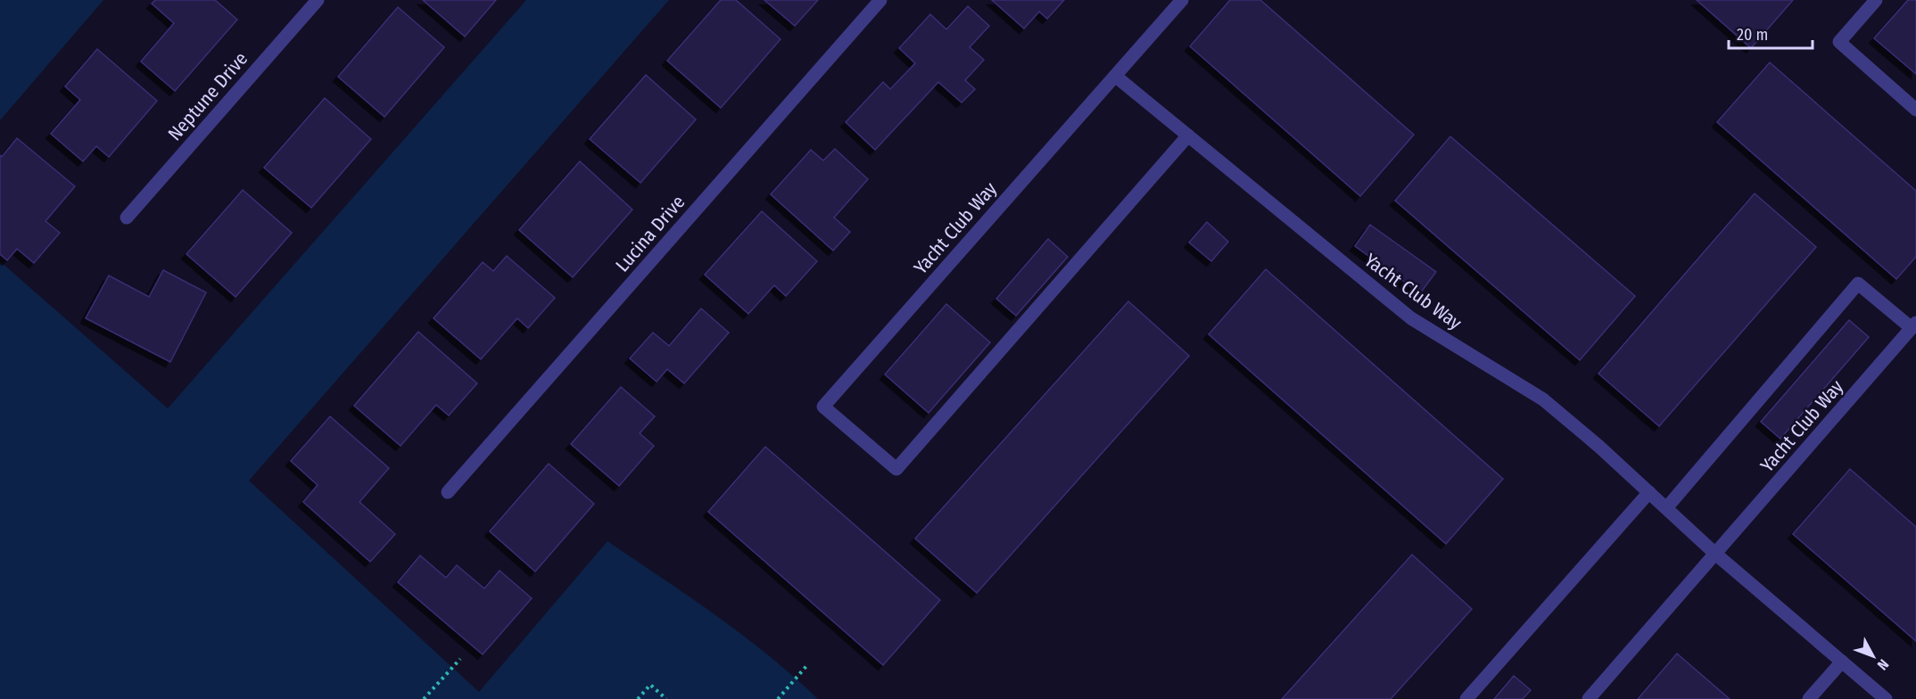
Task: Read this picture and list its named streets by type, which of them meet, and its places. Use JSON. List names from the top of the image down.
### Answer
{
  "streets": {
    "street": ["Neptune Drive", "Yacht Club Way", "Lucina Drive"]
  },
  "scale_bar": "20 m",
  "north": "bottom right"
}
